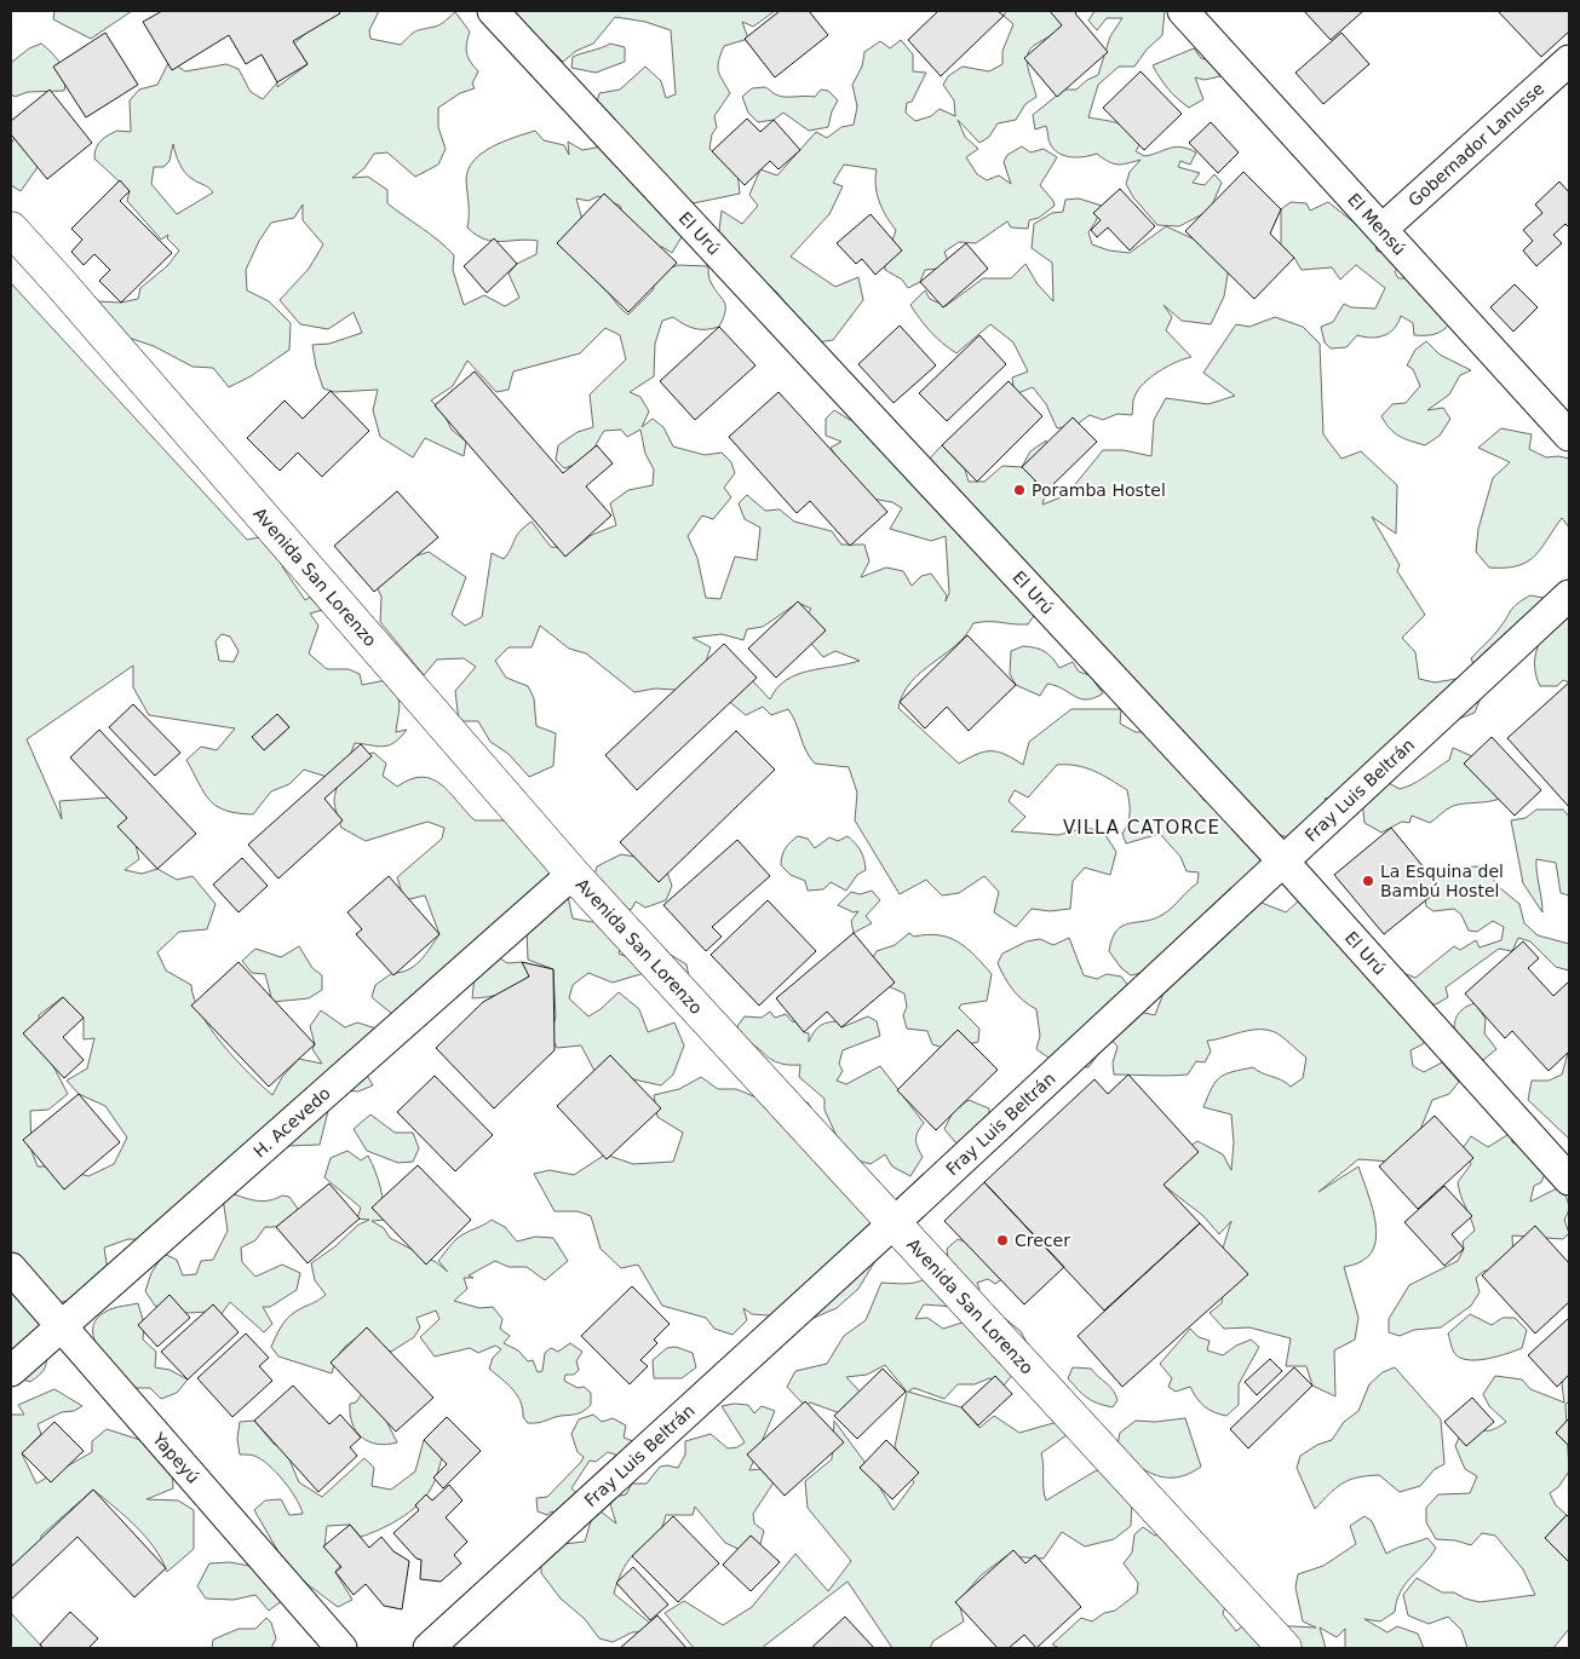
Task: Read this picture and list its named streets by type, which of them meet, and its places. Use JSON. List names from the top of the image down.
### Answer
{
  "streets": {
    "street": [
      "Gobernador Lanusse",
      "El Mensú",
      "El Urú",
      "Avenida San Lorenzo",
      "Fray Luis Beltrán",
      "H. Acevedo",
      "Yapeyú"
    ]
  },
  "crossings": [
    ["Gobernador Lanusse", "El Mensú"],
    ["El Urú", "Fray Luis Beltrán"],
    ["Avenida San Lorenzo", "Fray Luis Beltrán"],
    ["Avenida San Lorenzo", "H. Acevedo"],
    ["H. Acevedo", "Yapeyú"]
  ],
  "districts": ["VILLA CATORCE"],
  "places": ["Poramba Hostel", "La Esquina del Bambú Hostel", "Crecer"]
}
